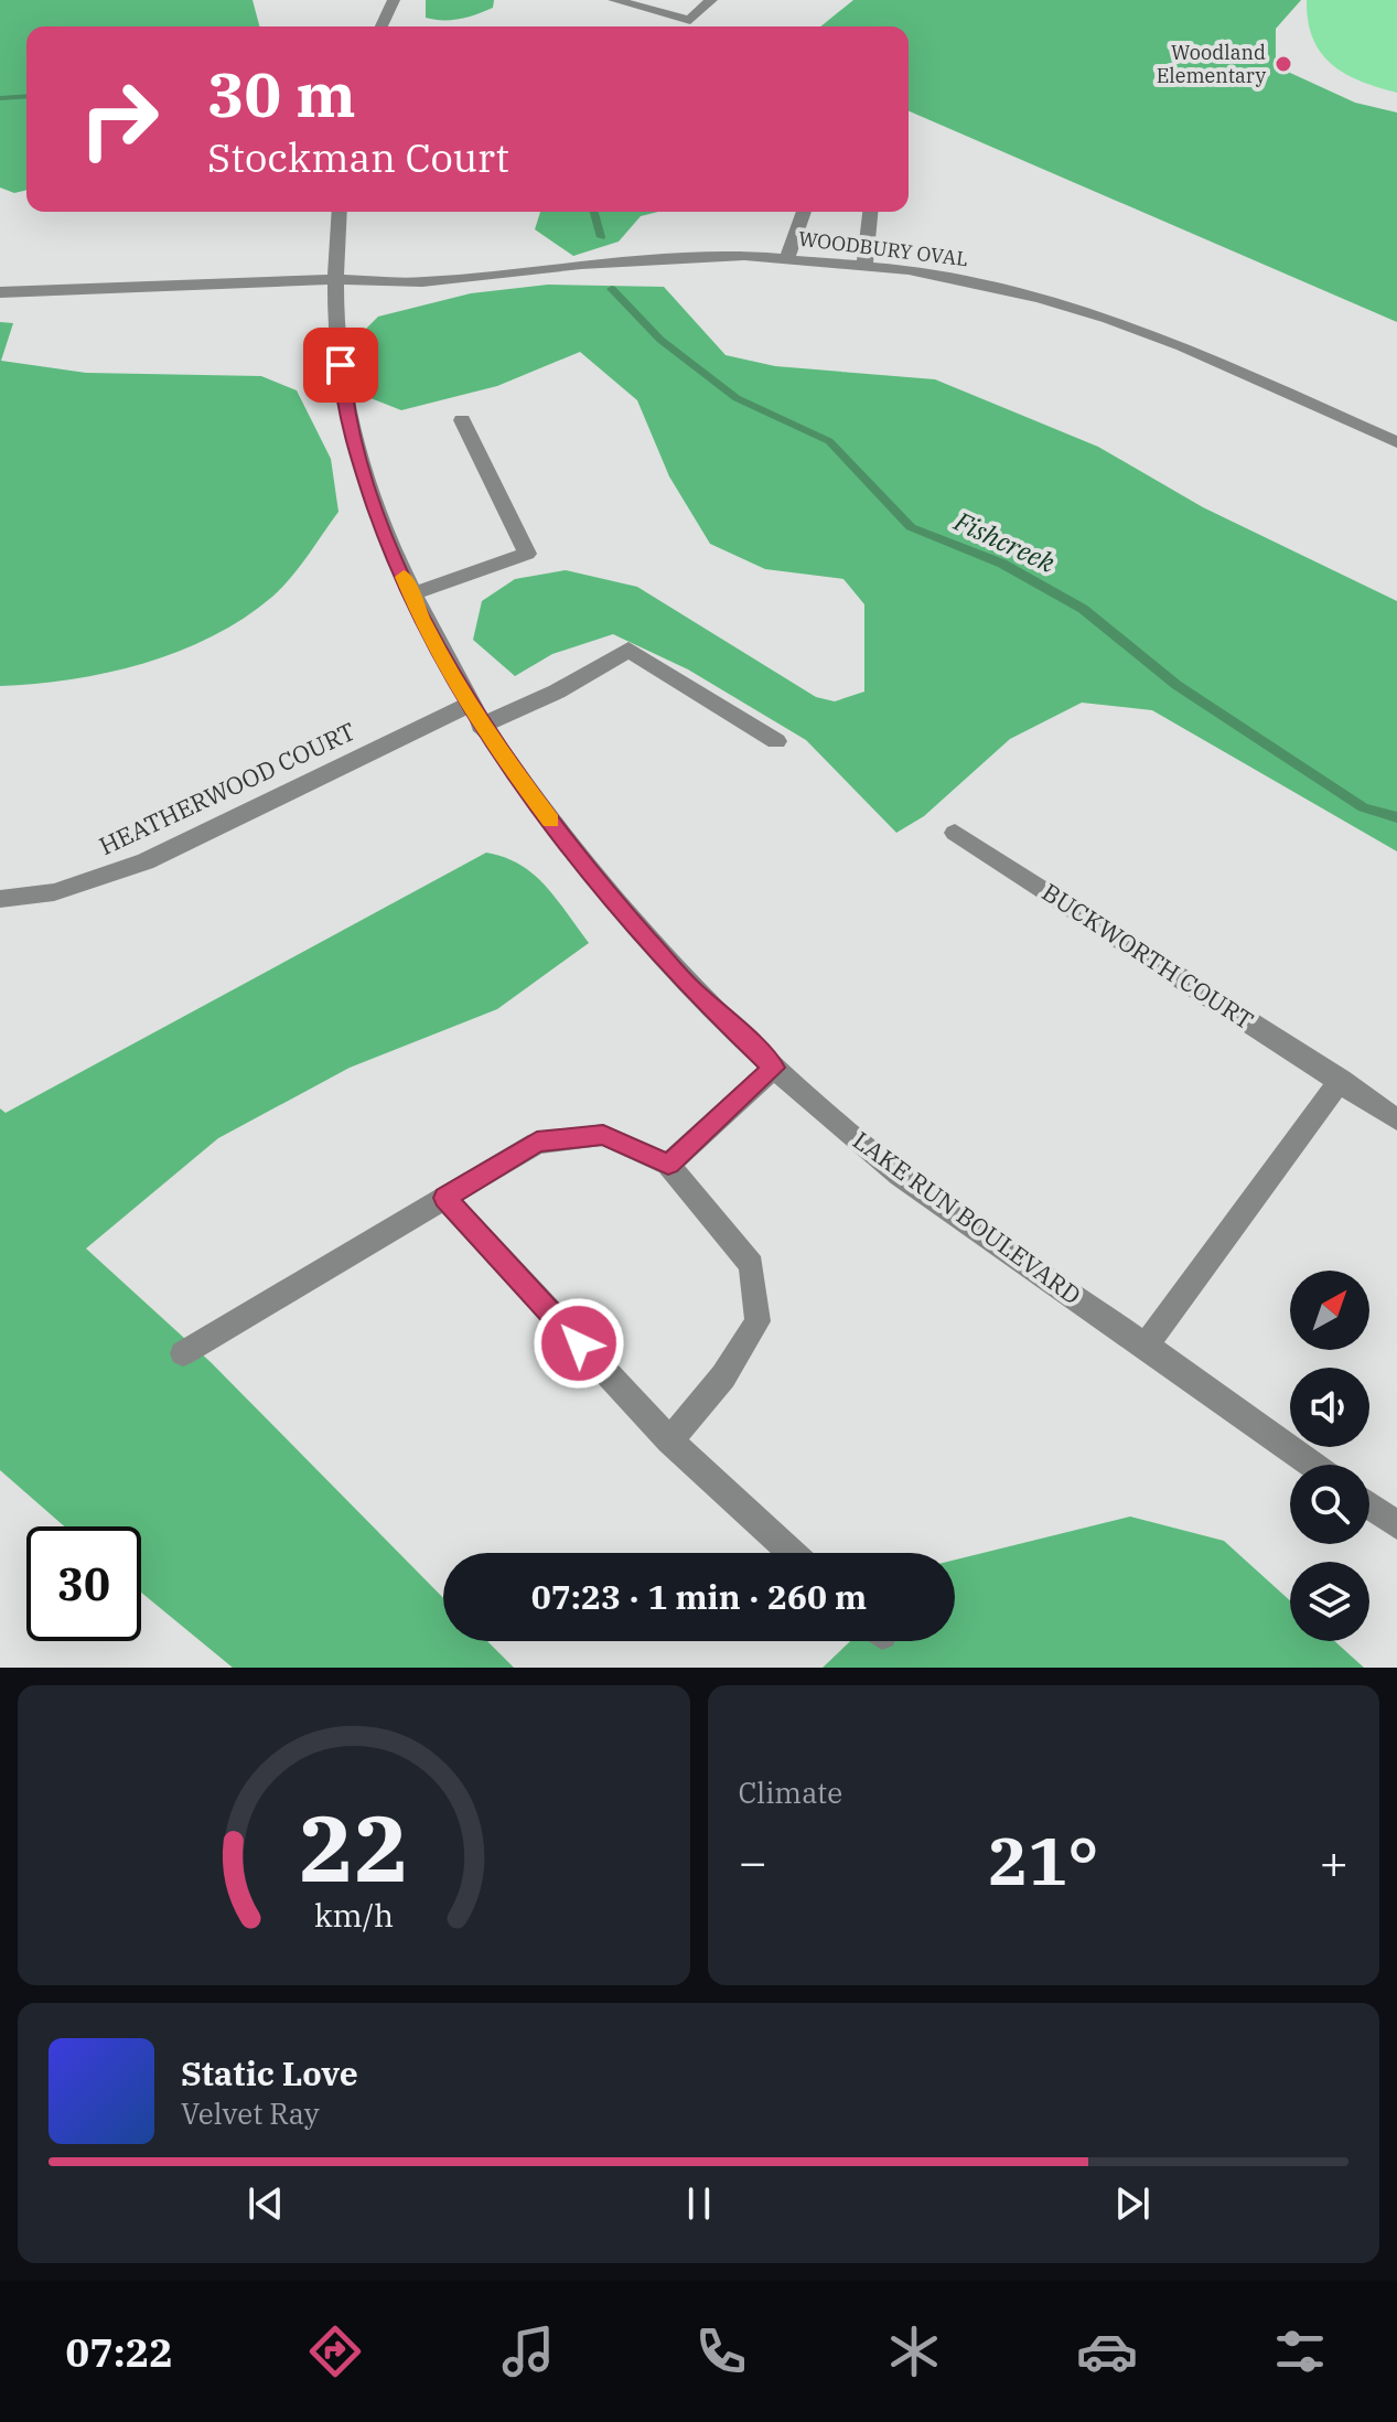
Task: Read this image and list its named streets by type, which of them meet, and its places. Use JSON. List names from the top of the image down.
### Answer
{
  "streets": {
    "street": [
      "WOODBURY OVAL",
      "HEATHERWOOD COURT",
      "BUCKWORTH COURT",
      "LAKE RUN BOULEVARD"
    ]
  },
  "crossings": [
    ["WOODBURY OVAL", "LAKE RUN BOULEVARD"],
    ["HEATHERWOOD COURT", "LAKE RUN BOULEVARD"]
  ],
  "water": ["Fishcreek"],
  "places": ["Woodland Elementary"],
  "north": "top right",
  "page": {
    "turn": ["30 m", "Stockman Court"],
    "limit": "30",
    "trip": "07:23 · 1 min · 260 m",
    "tile": "Climate",
    "heat": ["−", "21°", "+"],
    "song": ["Static Love", "Velvet Ray"],
    "tabs": "07:22",
    "gauge": ["22", "km/h"]
  }
}
